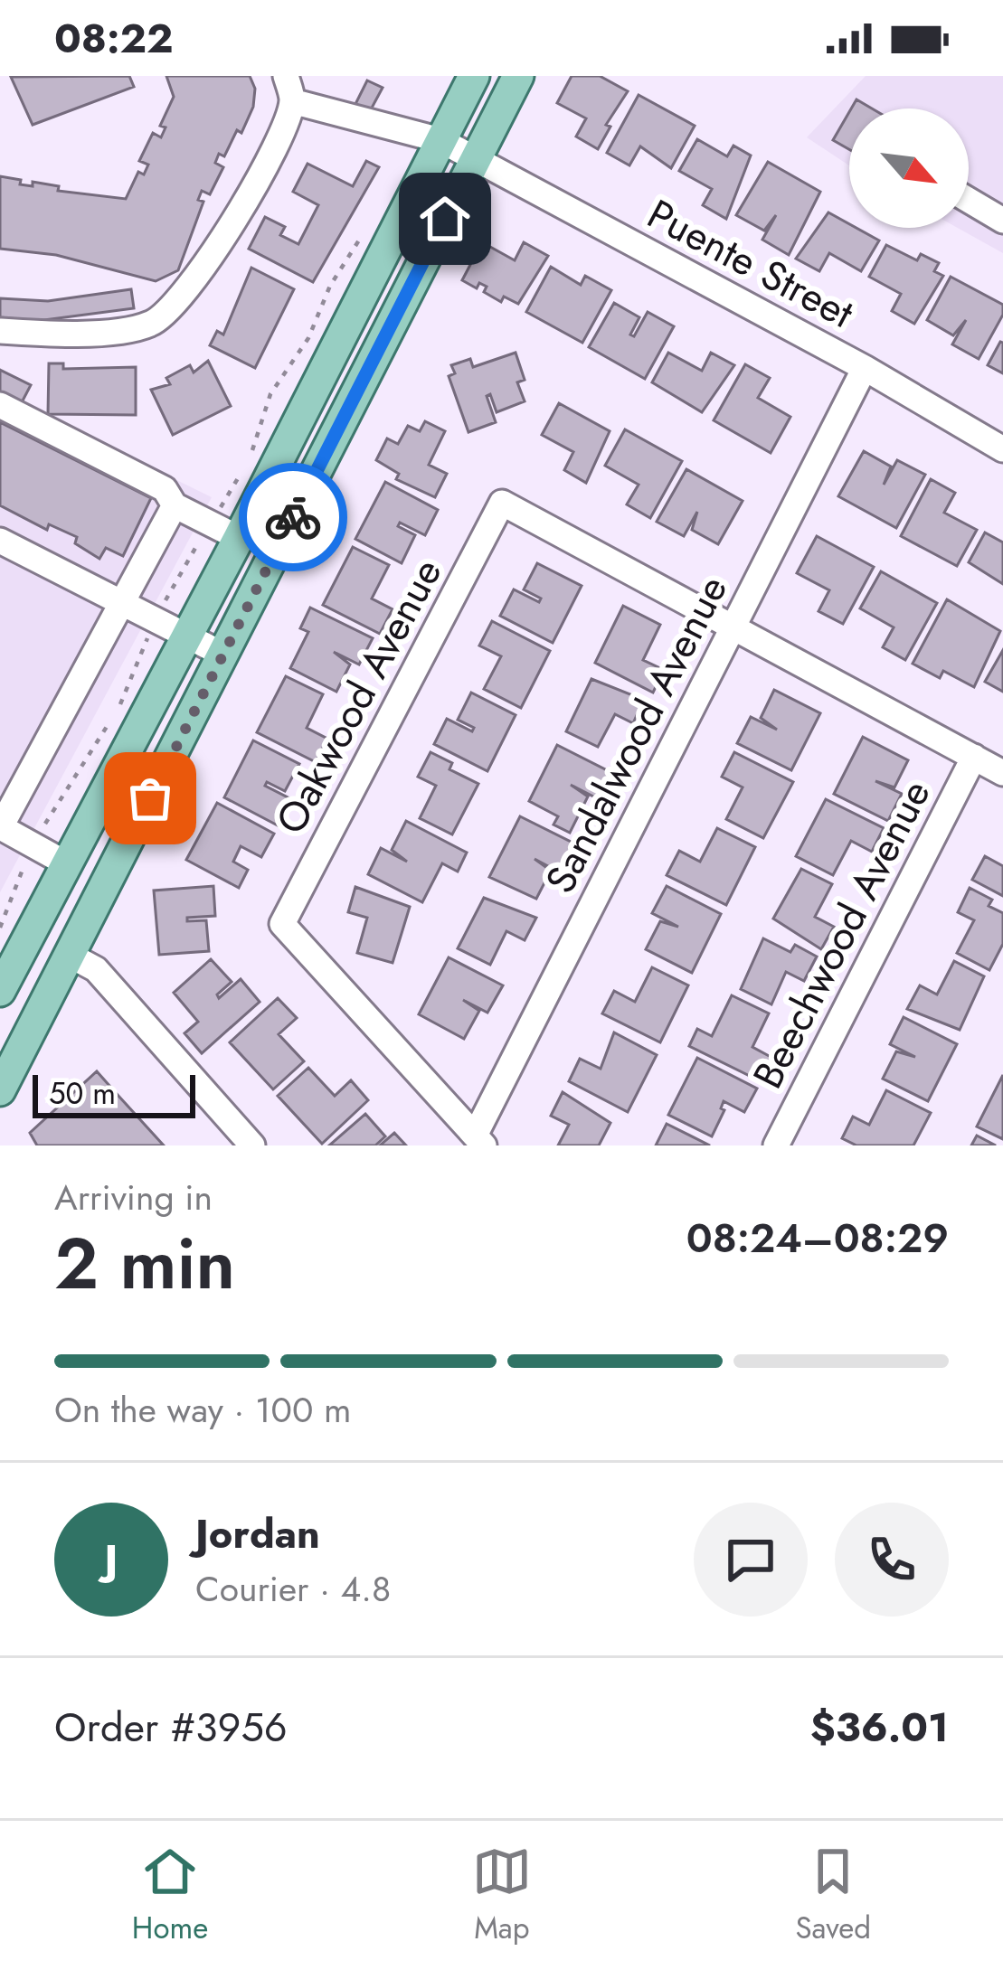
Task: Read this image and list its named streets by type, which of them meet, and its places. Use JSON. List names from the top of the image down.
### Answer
{
  "streets": {
    "street": [
      "Puente Street",
      "Oakwood Avenue",
      "Sandalwood Avenue",
      "Beechwood Avenue"
    ]
  },
  "crossings": [
    ["Puente Street", "Sandalwood Avenue"],
    ["Oakwood Avenue", "Sandalwood Avenue"]
  ],
  "scale_bar": "50 m",
  "north": "bottom right",
  "page": {
    "status": "08:22",
    "scale": "50 m",
    "heading": ["2 min", "Arriving in", "08:24–08:29"],
    "panel": [
      "Jordan",
      "Courier · 4.8",
      "Order #3956",
      "$36.01"
    ],
    "bar": "On the way · 100 m",
    "round": "J",
    "tabs": ["Home", "Map", "Saved"]
  }
}
